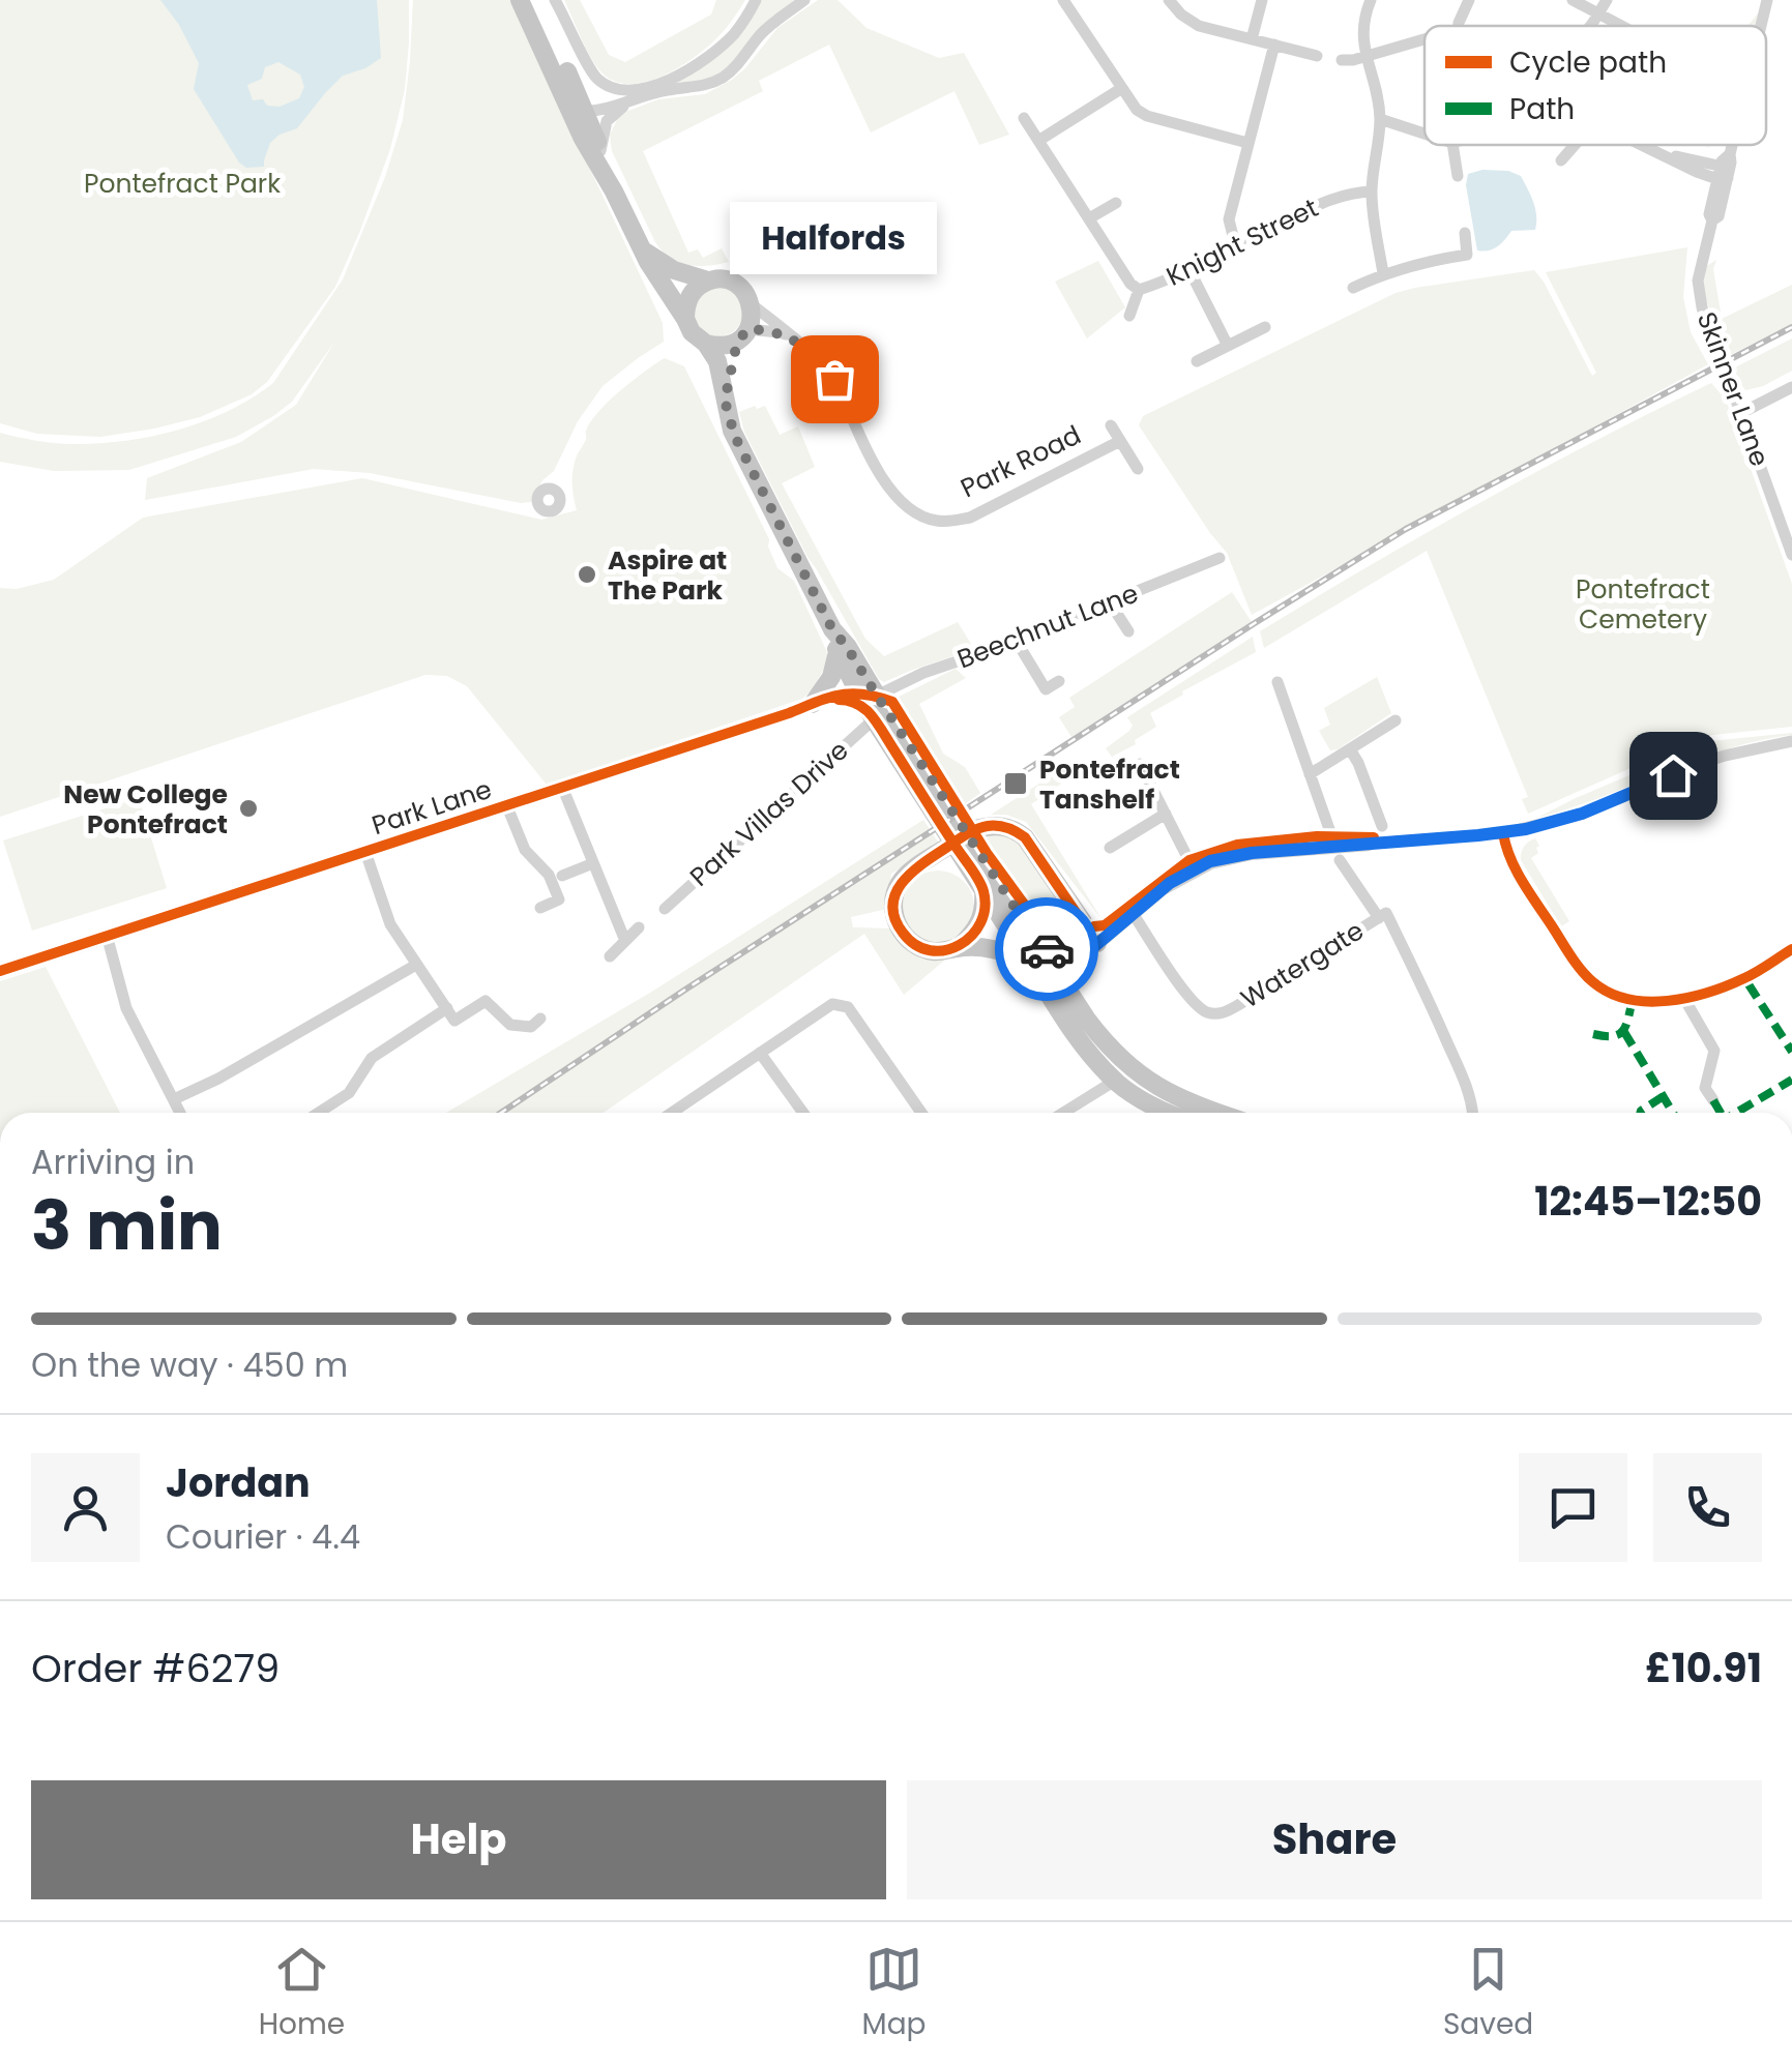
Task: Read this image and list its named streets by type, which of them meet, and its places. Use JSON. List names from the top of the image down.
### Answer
{
  "streets": {
    "main road": ["Park Road", "Park Lane"],
    "street": [
      "Knight Street",
      "Skinner Lane",
      "Beechnut Lane",
      "Park Villas Drive",
      "Watergate"
    ]
  },
  "crossings": [
    ["Beechnut Lane", "Park Villas Drive"]
  ],
  "parks": ["Pontefract Park", "Pontefract Cemetery"],
  "places": {
    "other": ["Halfords", "Aspire at The Park", "New College Pontefract"],
    "transit": ["Pontefract Tanshelf"]
  },
  "legend": ["Cycle path", "Path"],
  "page": {
    "bubble": "Halfords",
    "heading": ["3 min", "Arriving in", "12:45–12:50"],
    "panel": [
      "Jordan",
      "Courier · 4.4",
      "Order #6279",
      "£10.91"
    ],
    "bar": "On the way · 450 m",
    "buttons": ["Help", "Share"],
    "tabs": ["Home", "Map", "Saved"]
  }
}
